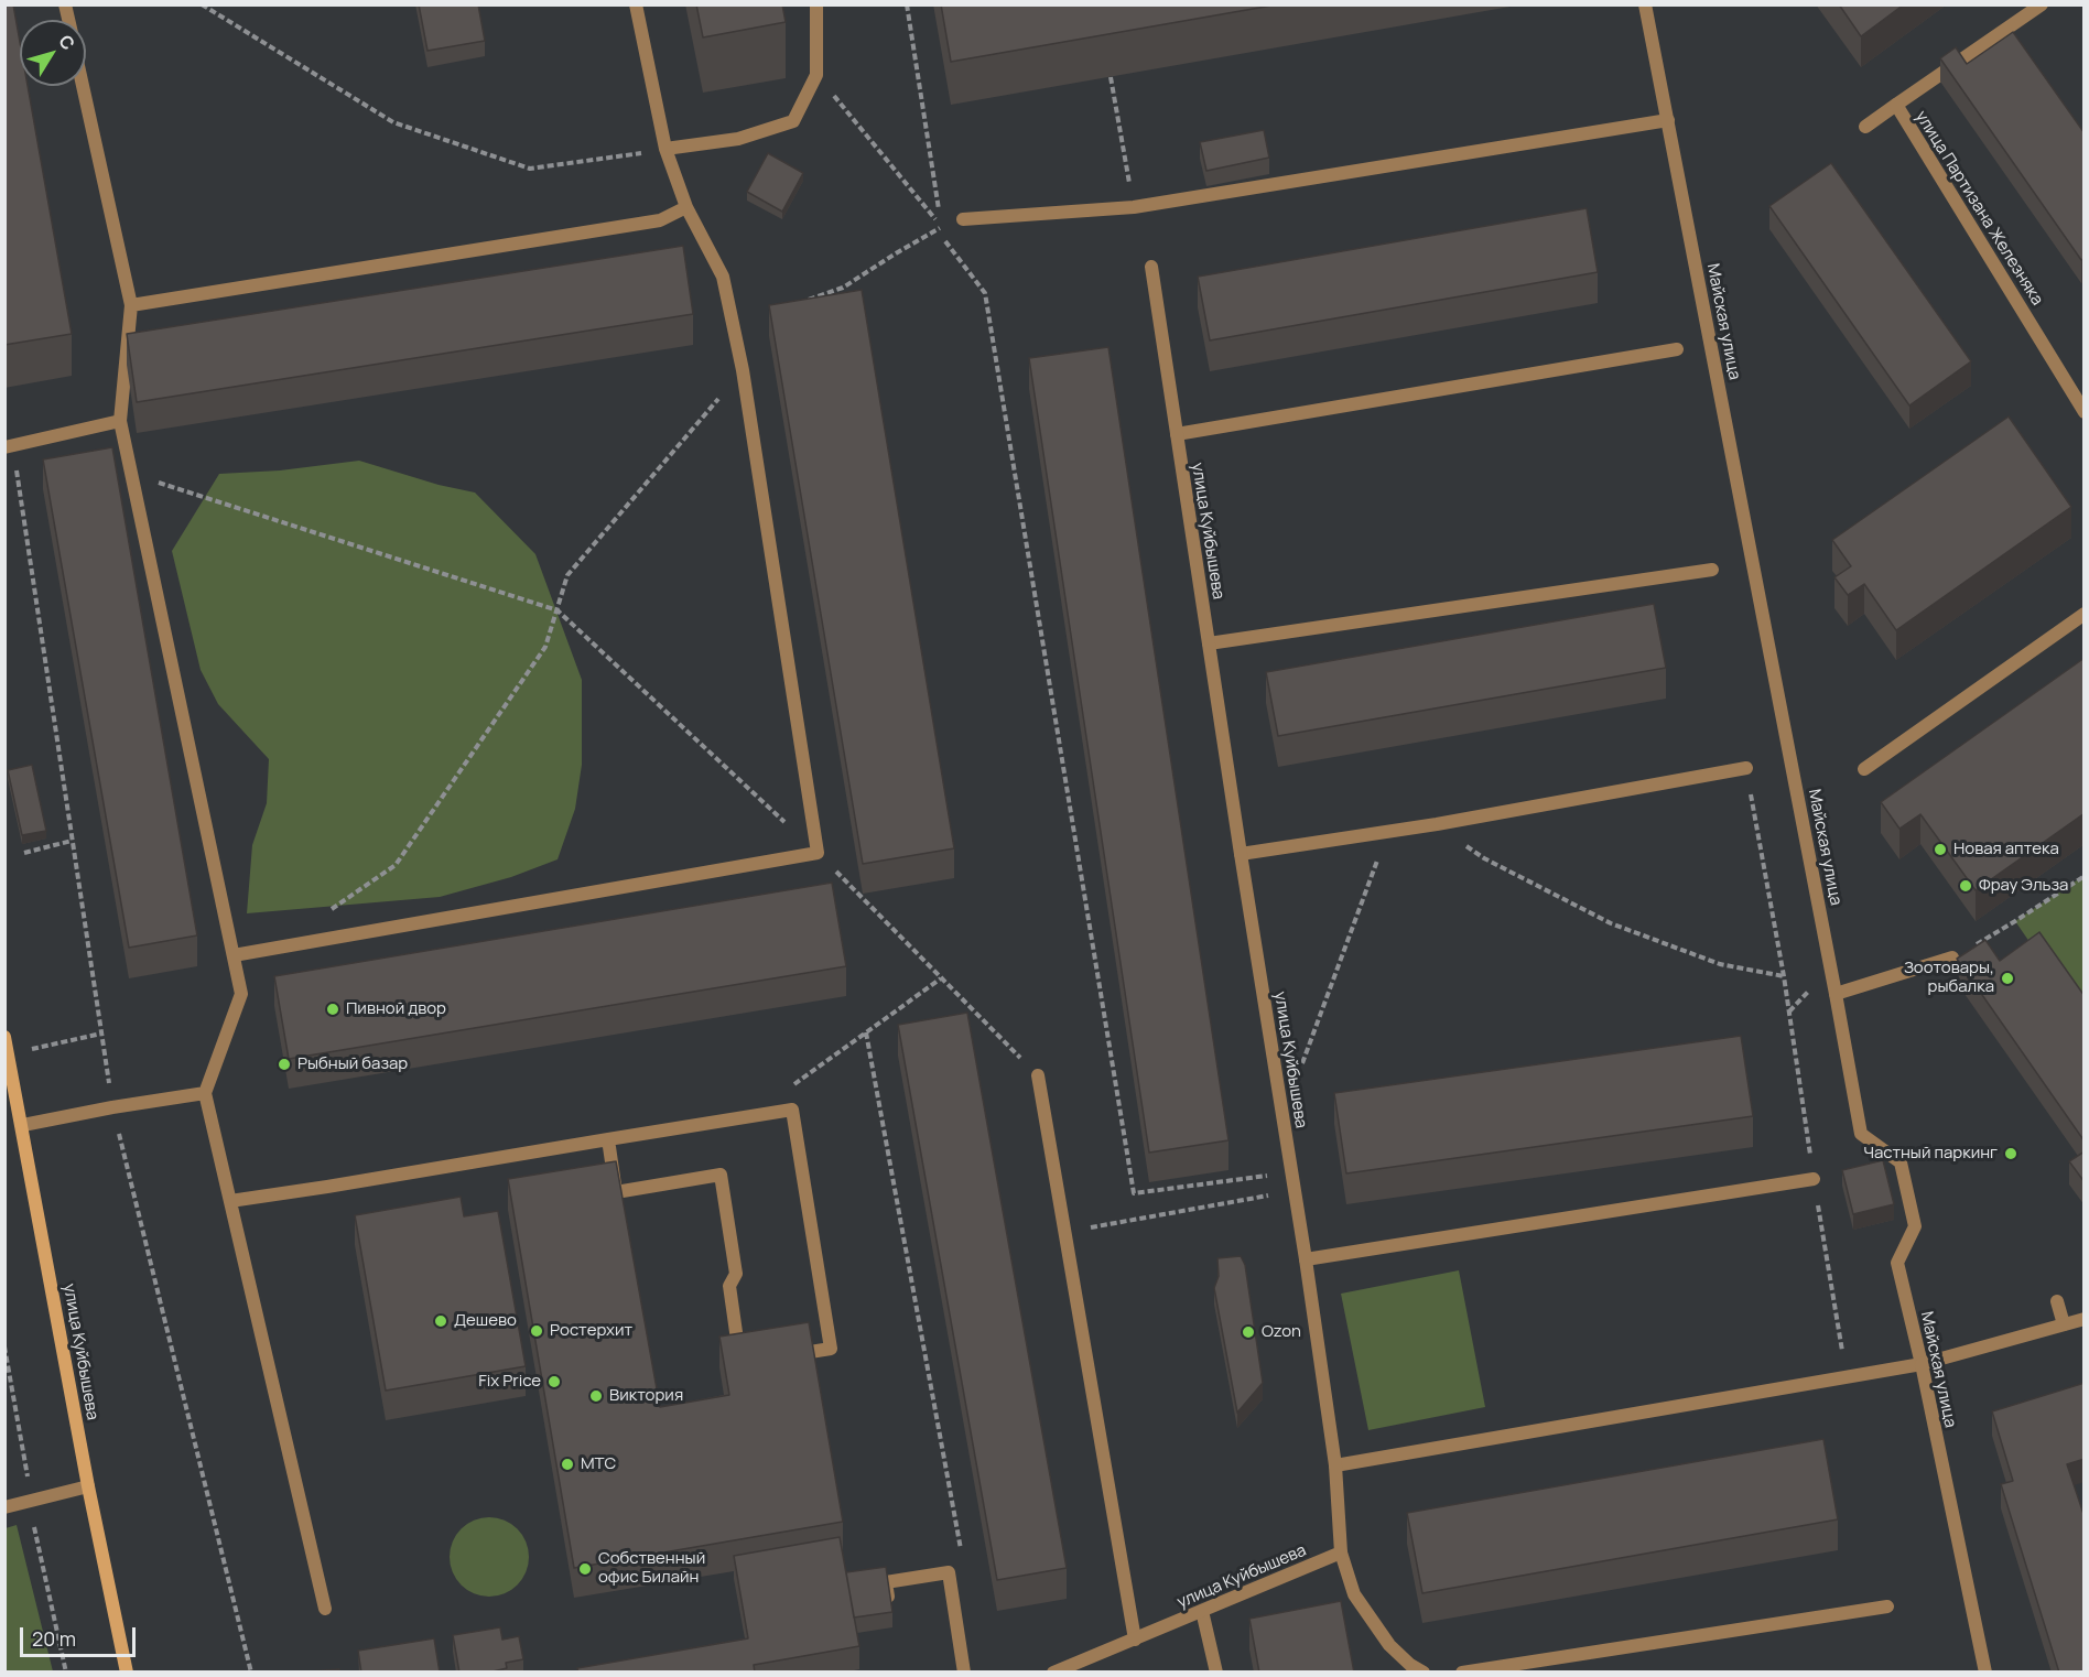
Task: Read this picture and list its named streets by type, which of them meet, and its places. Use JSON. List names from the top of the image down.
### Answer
{
  "streets": {
    "main road": ["улица Куйбышева"],
    "street": ["улица Партизана Железняка", "Майская улица"]
  },
  "places": [
    "Новая аптека",
    "Фрау Эльза",
    "Зоотовары, рыбалка",
    "Пивной двор",
    "Рыбный базар",
    "Частный паркинг",
    "Дешево",
    "Ростерхит",
    "Ozon",
    "Fix Price",
    "Виктория",
    "МТС",
    "Собственный офис Билайн"
  ],
  "scale_bar": "20 m",
  "north": "top right"
}
